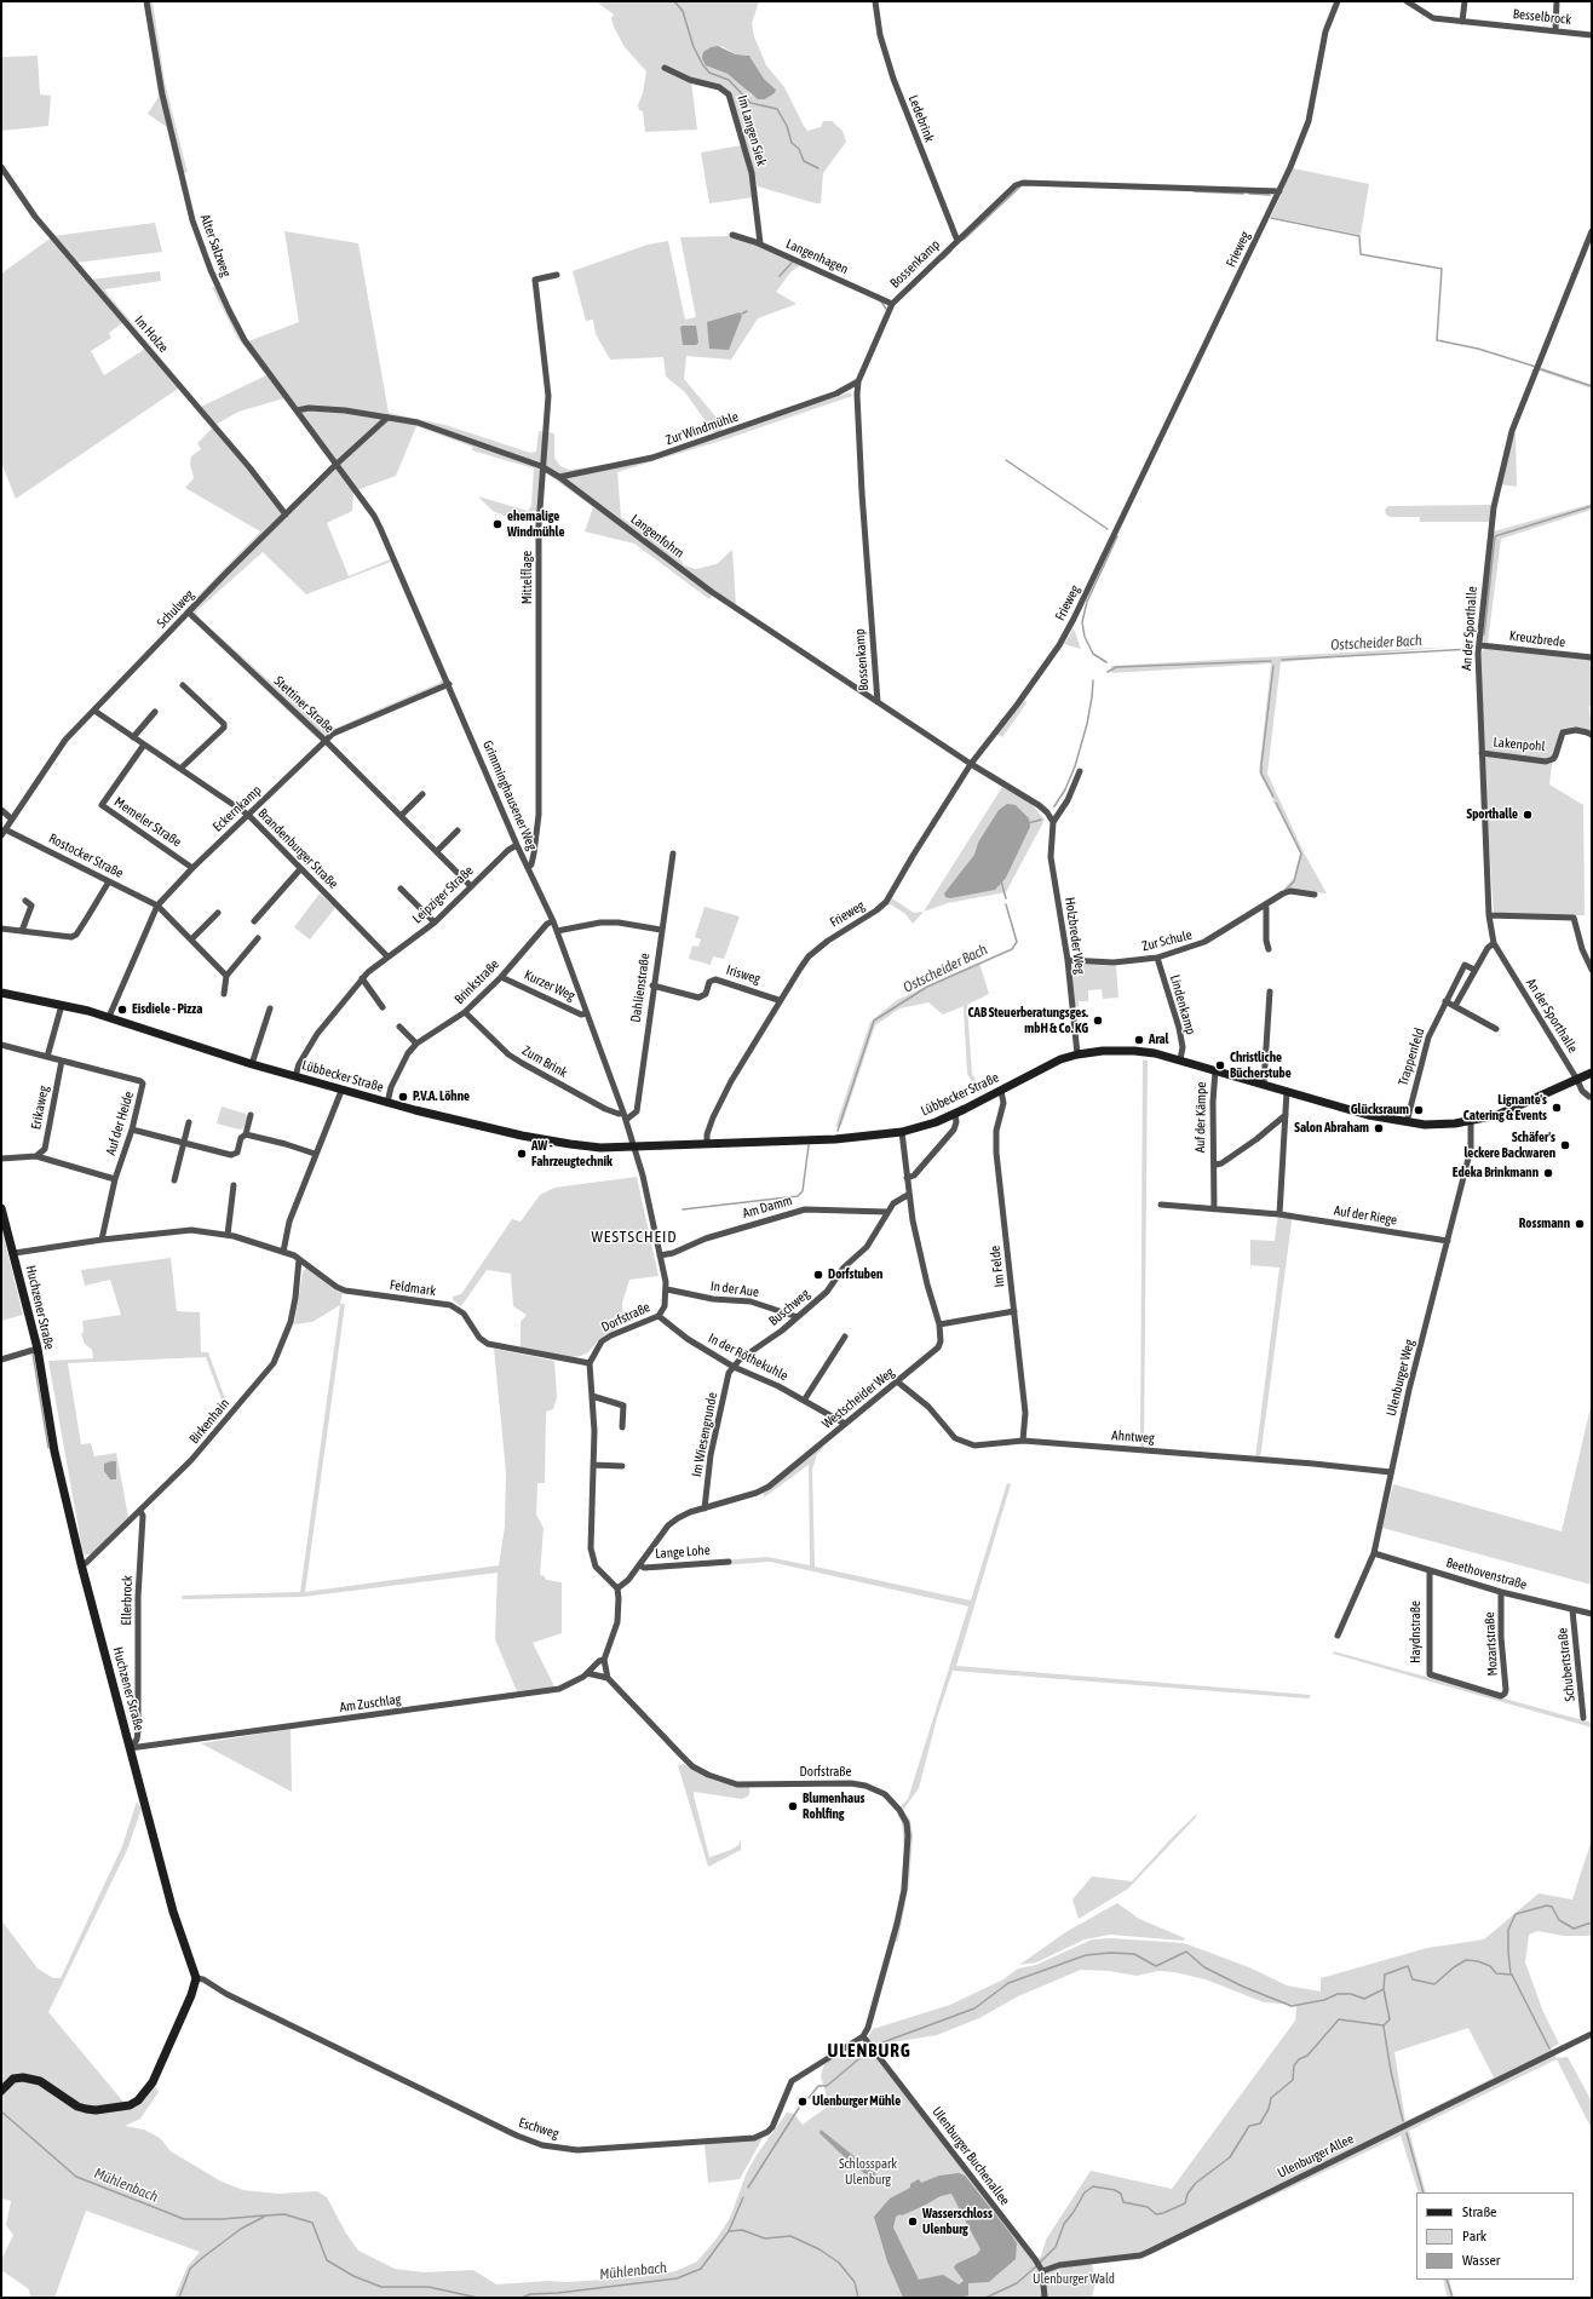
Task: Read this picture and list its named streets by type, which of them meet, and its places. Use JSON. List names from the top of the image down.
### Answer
{
  "streets": {
    "main road": ["Lübbecker Straße", "Huchzener Straße"],
    "street": [
      "Besselbrock",
      "Ledebrink",
      "Im Langen Siek",
      "Alter Salzweg",
      "Frieweg",
      "Langenhagen",
      "Bossenkamp",
      "Im Holze",
      "Zur Windmühle",
      "Langenfohrn",
      "Mittelflage",
      "Schulweg",
      "An der Sporthalle",
      "Kreuzbrede",
      "Stettiner Straße",
      "Lakenpohl",
      "Grimminghausener Weg",
      "Eckernkamp",
      "Memeler Straße",
      "Brandenburger Straße",
      "Rostocker Straße",
      "Leipziger Straße",
      "Holzbreder Weg",
      "Zur Schule",
      "Irisweg",
      "Brinkstraße",
      "Kurzer Weg",
      "Dahlienstraße",
      "Lindenkamp",
      "Trappenfeld",
      "Zum Brink",
      "Erikaweg",
      "Auf der Kämpe",
      "Auf der Heide",
      "Am Damm",
      "Auf der Riege",
      "Im Felde",
      "Feldmark",
      "In der Aue",
      "Buschweg",
      "Dorfstraße",
      "In der Röthekuhle",
      "Ulenburger Weg",
      "Westscheider Weg",
      "Birkenhain",
      "Im Wiesengrunde",
      "Ahntweg",
      "Lange Lohe",
      "Beethovenstraße",
      "Ellerbrock",
      "Haydnstraße",
      "Mozartstraße",
      "Schubertstraße",
      "Am Zuschlag",
      "Eschweg",
      "Ulenburger Buchenallee",
      "Ulenburger Allee"
    ]
  },
  "crossings": [
    ["Ledebrink", "Bossenkamp"],
    ["Im Langen Siek", "Langenhagen"],
    ["Alter Salzweg", "Langenfohrn"],
    ["Alter Salzweg", "Schulweg"],
    ["Alter Salzweg", "Grimminghausener Weg"],
    ["Frieweg", "Bossenkamp"],
    ["Frieweg", "Langenfohrn"],
    ["Frieweg", "Irisweg"],
    ["Frieweg", "Lübbecker Straße"],
    ["Langenhagen", "Bossenkamp"],
    ["Bossenkamp", "Zur Windmühle"],
    ["Bossenkamp", "Langenfohrn"],
    ["Im Holze", "Schulweg"],
    ["Zur Windmühle", "Langenfohrn"],
    ["Langenfohrn", "Mittelflage"],
    ["Langenfohrn", "Schulweg"],
    ["Mittelflage", "Grimminghausener Weg"],
    ["Schulweg", "Stettiner Straße"],
    ["Schulweg", "Grimminghausener Weg"],
    ["Schulweg", "Brandenburger Straße"],
    ["Schulweg", "Rostocker Straße"],
    ["An der Sporthalle", "Kreuzbrede"],
    ["An der Sporthalle", "Lakenpohl"],
    ["An der Sporthalle", "Lübbecker Straße"],
    ["Stettiner Straße", "Eckernkamp"],
    ["Stettiner Straße", "Leipziger Straße"],
    ["Grimminghausener Weg", "Eckernkamp"],
    ["Grimminghausener Weg", "Leipziger Straße"],
    ["Grimminghausener Weg", "Brinkstraße"],
    ["Grimminghausener Weg", "Kurzer Weg"],
    ["Grimminghausener Weg", "Dahlienstraße"],
    ["Grimminghausener Weg", "Zum Brink"],
    ["Grimminghausener Weg", "Lübbecker Straße"],
    ["Grimminghausener Weg", "Dorfstraße"],
    ["Eckernkamp", "Memeler Straße"],
    ["Eckernkamp", "Brandenburger Straße"],
    ["Eckernkamp", "Rostocker Straße"],
    ["Eckernkamp", "Lübbecker Straße"],
    ["Memeler Straße", "Brandenburger Straße"],
    ["Brandenburger Straße", "Leipziger Straße"],
    ["Leipziger Straße", "Lübbecker Straße"],
    ["Holzbreder Weg", "Zur Schule"],
    ["Holzbreder Weg", "Lübbecker Straße"],
    ["Zur Schule", "Lindenkamp"],
    ["Irisweg", "Dahlienstraße"],
    ["Brinkstraße", "Kurzer Weg"],
    ["Brinkstraße", "Zum Brink"],
    ["Brinkstraße", "Lübbecker Straße"],
    ["Lindenkamp", "Lübbecker Straße"],
    ["Trappenfeld", "Lübbecker Straße"],
    ["Lübbecker Straße", "Auf der Kämpe"],
    ["Lübbecker Straße", "Im Felde"],
    ["Lübbecker Straße", "Dorfstraße"],
    ["Lübbecker Straße", "Ulenburger Weg"],
    ["Lübbecker Straße", "Westscheider Weg"],
    ["Erikaweg", "Auf der Heide"],
    ["Auf der Kämpe", "Auf der Riege"],
    ["Auf der Heide", "Feldmark"],
    ["Am Damm", "Buschweg"],
    ["Am Damm", "Dorfstraße"],
    ["Auf der Riege", "Ulenburger Weg"],
    ["Im Felde", "Ahntweg"],
    ["Feldmark", "Huchzener Straße"],
    ["Feldmark", "Dorfstraße"],
    ["Feldmark", "Birkenhain"],
    ["In der Aue", "Buschweg"],
    ["In der Aue", "Dorfstraße"],
    ["Huchzener Straße", "Birkenhain"],
    ["Huchzener Straße", "Ellerbrock"],
    ["Huchzener Straße", "Am Zuschlag"],
    ["Huchzener Straße", "Eschweg"],
    ["Buschweg", "In der Röthekuhle"],
    ["Buschweg", "Westscheider Weg"],
    ["Buschweg", "Im Wiesengrunde"],
    ["Dorfstraße", "In der Röthekuhle"],
    ["Dorfstraße", "Eschweg"],
    ["Dorfstraße", "Ulenburger Buchenallee"],
    ["In der Röthekuhle", "Westscheider Weg"],
    ["In der Röthekuhle", "Im Wiesengrunde"],
    ["Ulenburger Weg", "Ahntweg"],
    ["Ulenburger Weg", "Beethovenstraße"],
    ["Westscheider Weg", "Im Wiesengrunde"],
    ["Westscheider Weg", "Ahntweg"],
    ["Westscheider Weg", "Lange Lohe"],
    ["Birkenhain", "Ellerbrock"],
    ["Beethovenstraße", "Haydnstraße"],
    ["Beethovenstraße", "Mozartstraße"],
    ["Beethovenstraße", "Schubertstraße"],
    ["Ellerbrock", "Am Zuschlag"],
    ["Haydnstraße", "Mozartstraße"],
    ["Eschweg", "Ulenburger Buchenallee"],
    ["Ulenburger Buchenallee", "Ulenburger Allee"]
  ],
  "districts": ["WESTSCHEID", "ULENBURG"],
  "water": ["Ostscheider Bach", "Mühlenbach"],
  "parks": ["Schlosspark Ulenburg", "Ulenburger Wald"],
  "places": [
    "ehemalige Windmühle",
    "Sporthalle",
    "Eisdiele - Pizza",
    "CAB Steuerberatungsges. mbH & Co. KG",
    "Aral",
    "Christliche Bücherstube",
    "P.V.A. Löhne",
    "Lignante's Catering & Events",
    "Glücksraum",
    "Salon Abraham",
    "Schäfer's leckere Backwaren",
    "AW - Fahrzeugtechnik",
    "Edeka Brinkmann",
    "Rossmann",
    "Dorfstuben",
    "Blumenhaus Rohlfing",
    "Ulenburger Mühle",
    "Wasserschloss Ulenburg"
  ],
  "legend": ["Straße", "Park", "Wasser"]
}
